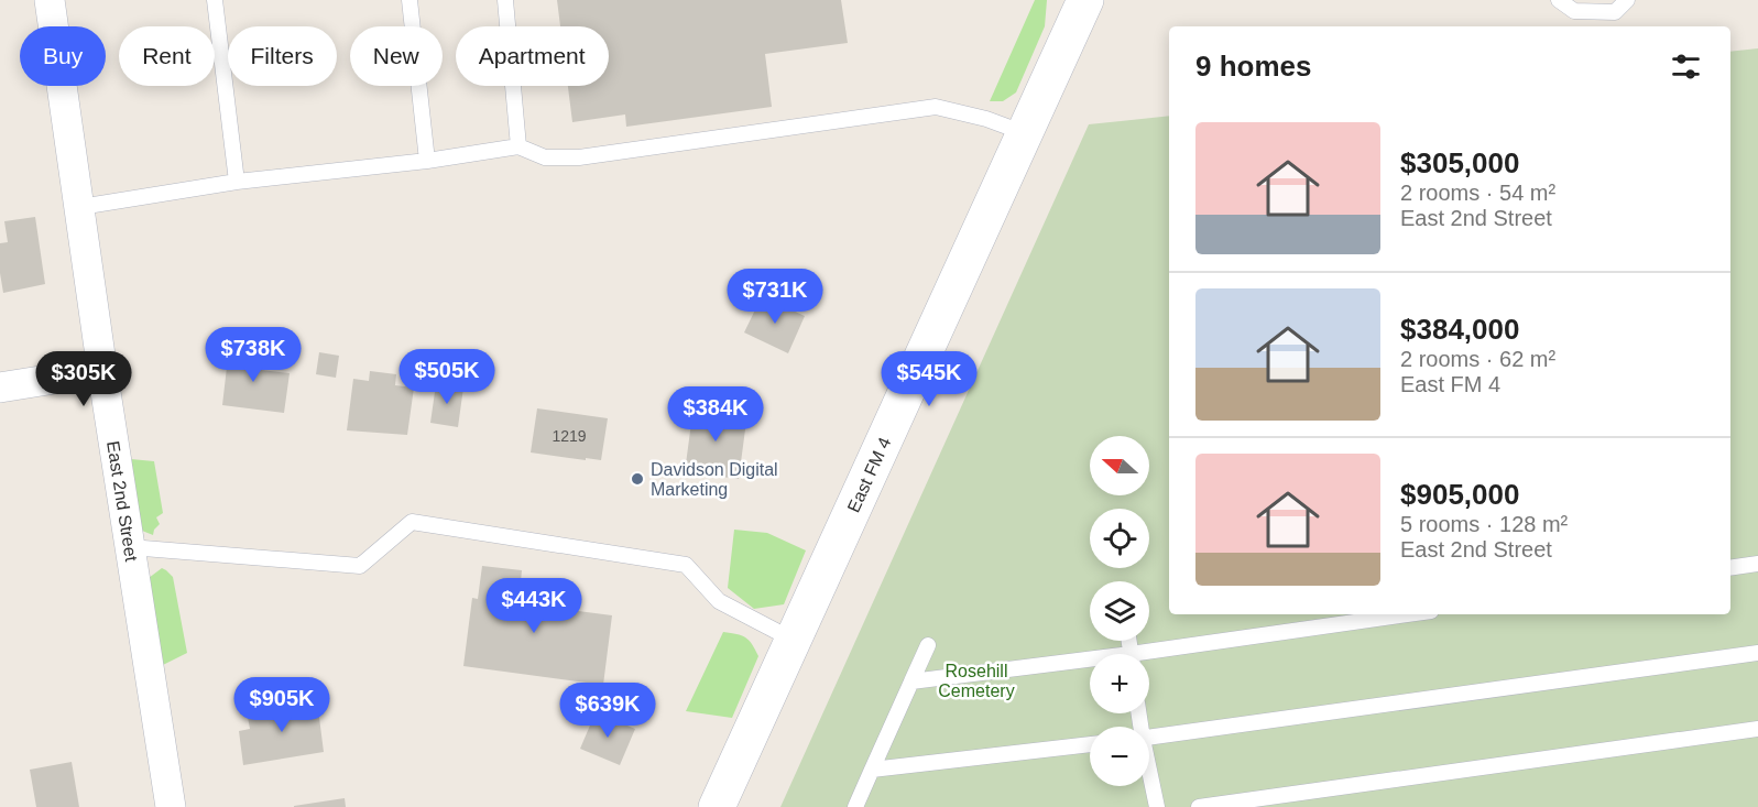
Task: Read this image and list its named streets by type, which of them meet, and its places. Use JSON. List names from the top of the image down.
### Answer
{
  "streets": {
    "main road": ["East FM 4"],
    "street": ["East 2nd Street"]
  },
  "parks": ["Rosehill Cemetery"],
  "places": ["Davidson Digital Marketing"],
  "house_numbers": ["1219"],
  "north": "left",
  "page": {
    "chip": [
      "Buy",
      "Rent",
      "Filters",
      "New",
      "Apartment"
    ],
    "heading": "9 homes",
    "list": [
      {
        "name": "$305,000",
        "note": "2 rooms · 54 m² · East 2nd Street"
      },
      {
        "name": "$384,000",
        "note": "2 rooms · 62 m² · East FM 4"
      },
      {
        "name": "$905,000",
        "note": "5 rooms · 128 m² · East 2nd Street"
      }
    ],
    "price": [
      "$731K",
      "$738K",
      "$505K",
      "$305K",
      "$545K",
      "$384K",
      "$443K",
      "$905K",
      "$639K"
    ],
    "map_buttons": ["+", "−"]
  }
}
